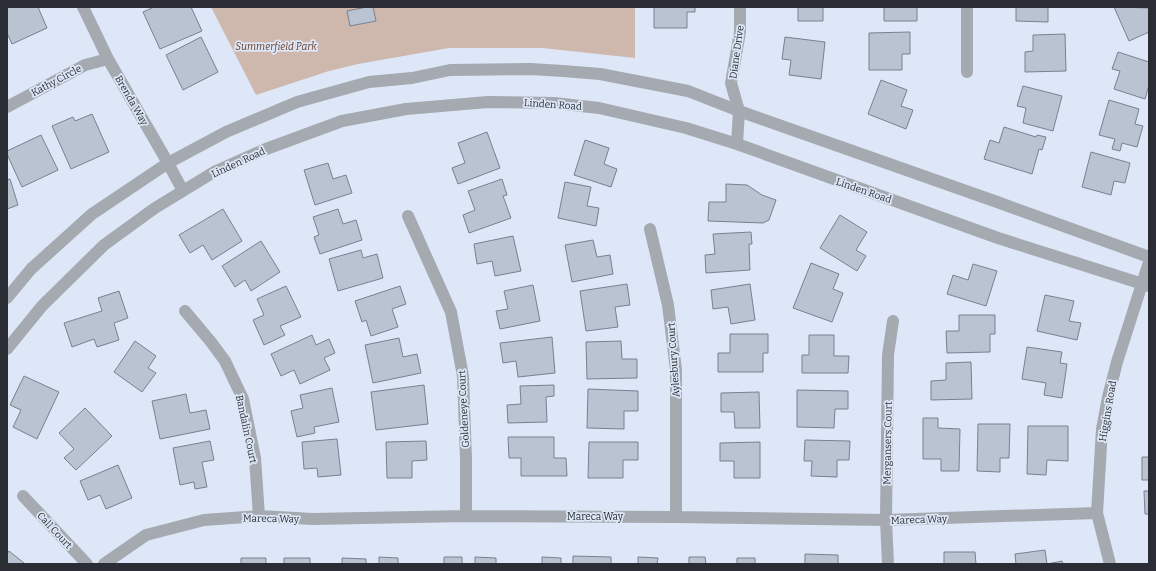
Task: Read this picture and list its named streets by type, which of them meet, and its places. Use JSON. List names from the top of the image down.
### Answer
{
  "streets": {
    "street": [
      "Diane Drive",
      "Kathy Circle",
      "Brenda Way",
      "Linden Road",
      "Aylesbury Court",
      "Goldeneye Court",
      "Higgins Road",
      "Bandalin Court",
      "Mergansers Court",
      "Mareca Way",
      "Call Court"
    ]
  },
  "crossings": [
    ["Diane Drive", "Linden Road"],
    ["Kathy Circle", "Brenda Way"],
    ["Brenda Way", "Linden Road"],
    ["Linden Road", "Higgins Road"],
    ["Aylesbury Court", "Mareca Way"],
    ["Goldeneye Court", "Mareca Way"],
    ["Higgins Road", "Mareca Way"],
    ["Bandalin Court", "Mareca Way"],
    ["Mergansers Court", "Mareca Way"]
  ],
  "parks": ["Summerfield Park"]
}
